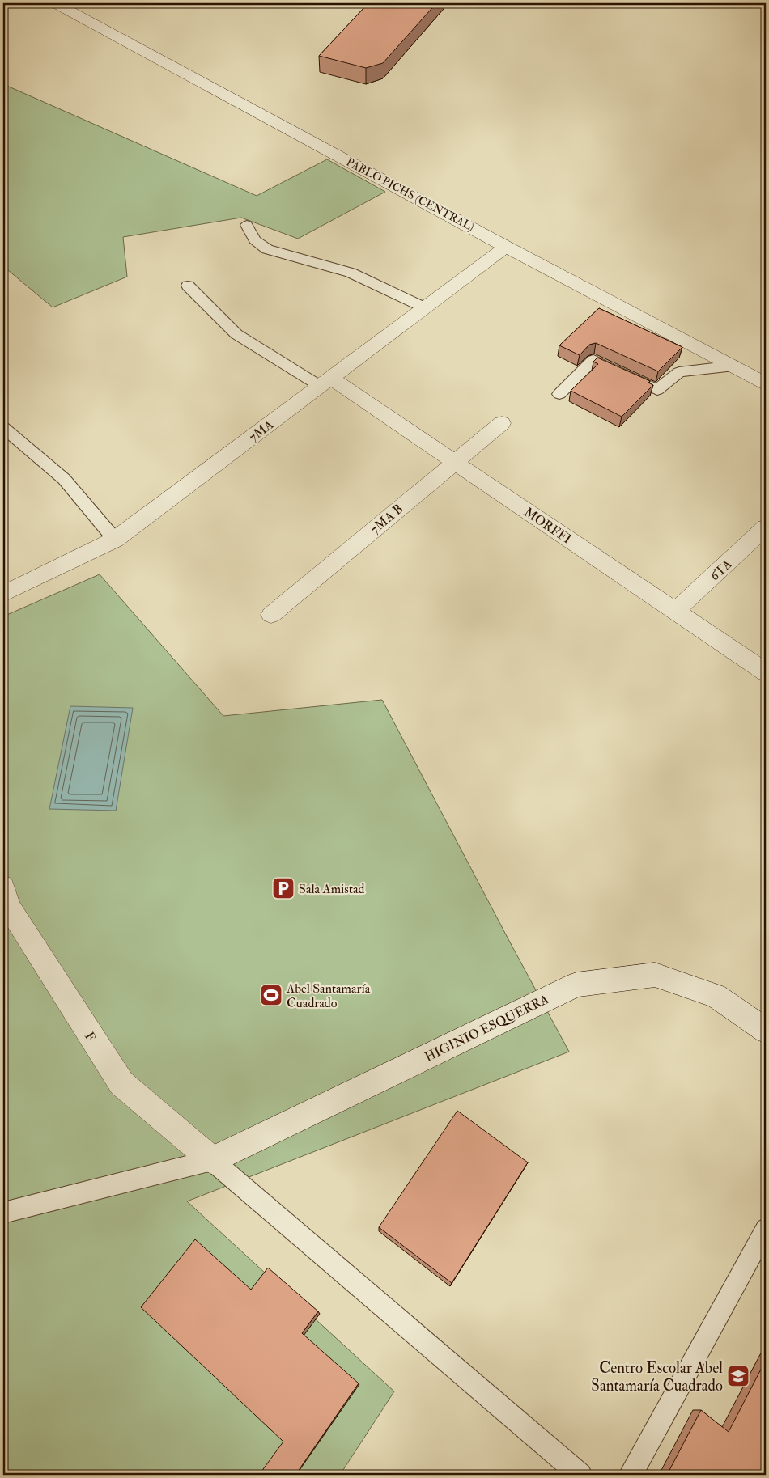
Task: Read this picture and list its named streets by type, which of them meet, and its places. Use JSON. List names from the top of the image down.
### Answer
{
  "streets": {
    "street": [
      "PABLO PICHS (CENTRAL)",
      "7MA",
      "7MA B",
      "MORFFI",
      "6TA",
      "HIGINIO ESQUERRA",
      "F"
    ]
  },
  "crossings": [
    ["PABLO PICHS (CENTRAL)", "7MA"],
    ["7MA", "MORFFI"],
    ["7MA B", "MORFFI"],
    ["MORFFI", "6TA"],
    ["HIGINIO ESQUERRA", "F"]
  ],
  "places": {
    "parking": ["Sala Amistad"],
    "sports": ["Abel Santamaría Cuadrado"],
    "school or university": ["Centro Escolar Abel Santamaría Cuadrado"]
  }
}
